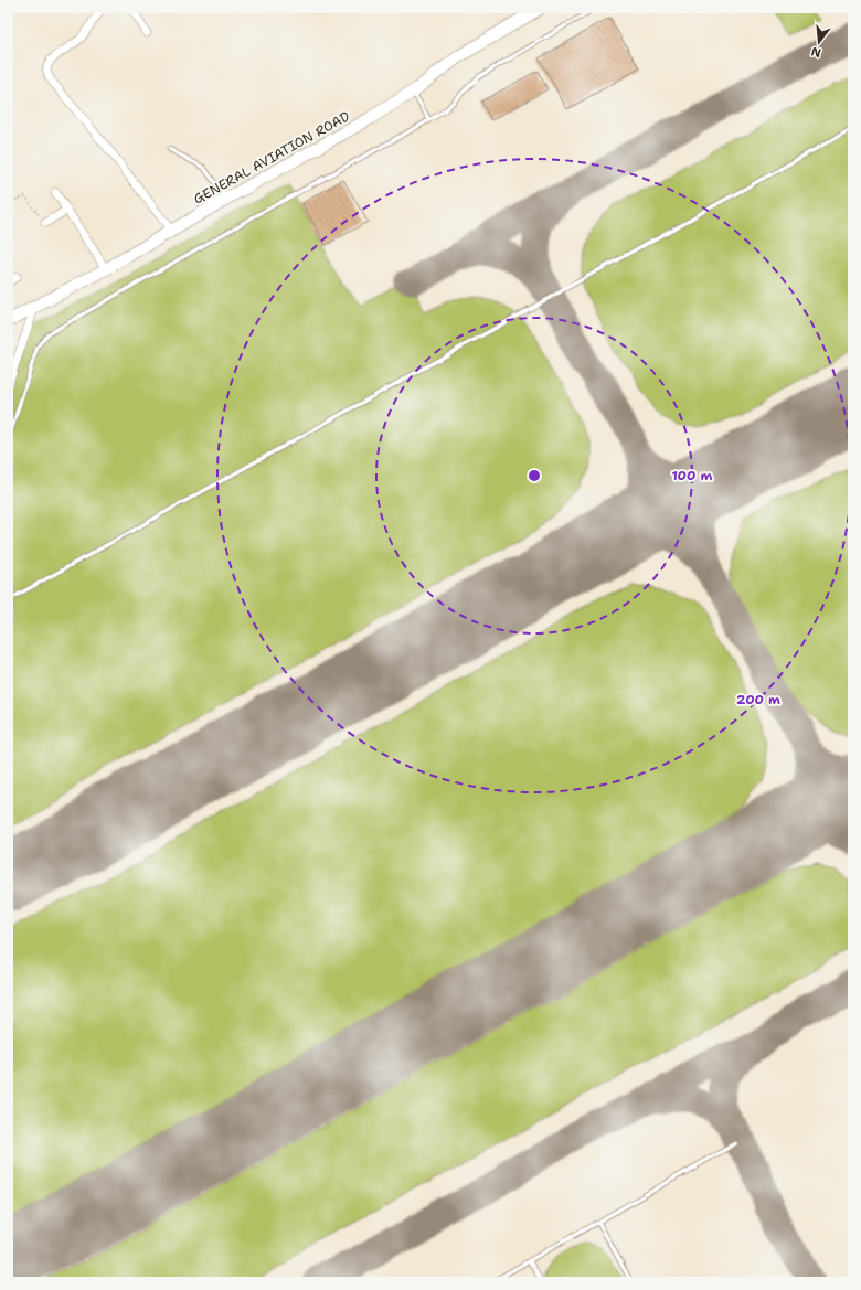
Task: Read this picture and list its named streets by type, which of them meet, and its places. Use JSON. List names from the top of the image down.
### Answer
{
  "streets": {
    "main road": ["GENERAL AVIATION ROAD"]
  },
  "north": "bottom",
  "rings": ["100 m", "200 m"]
}
